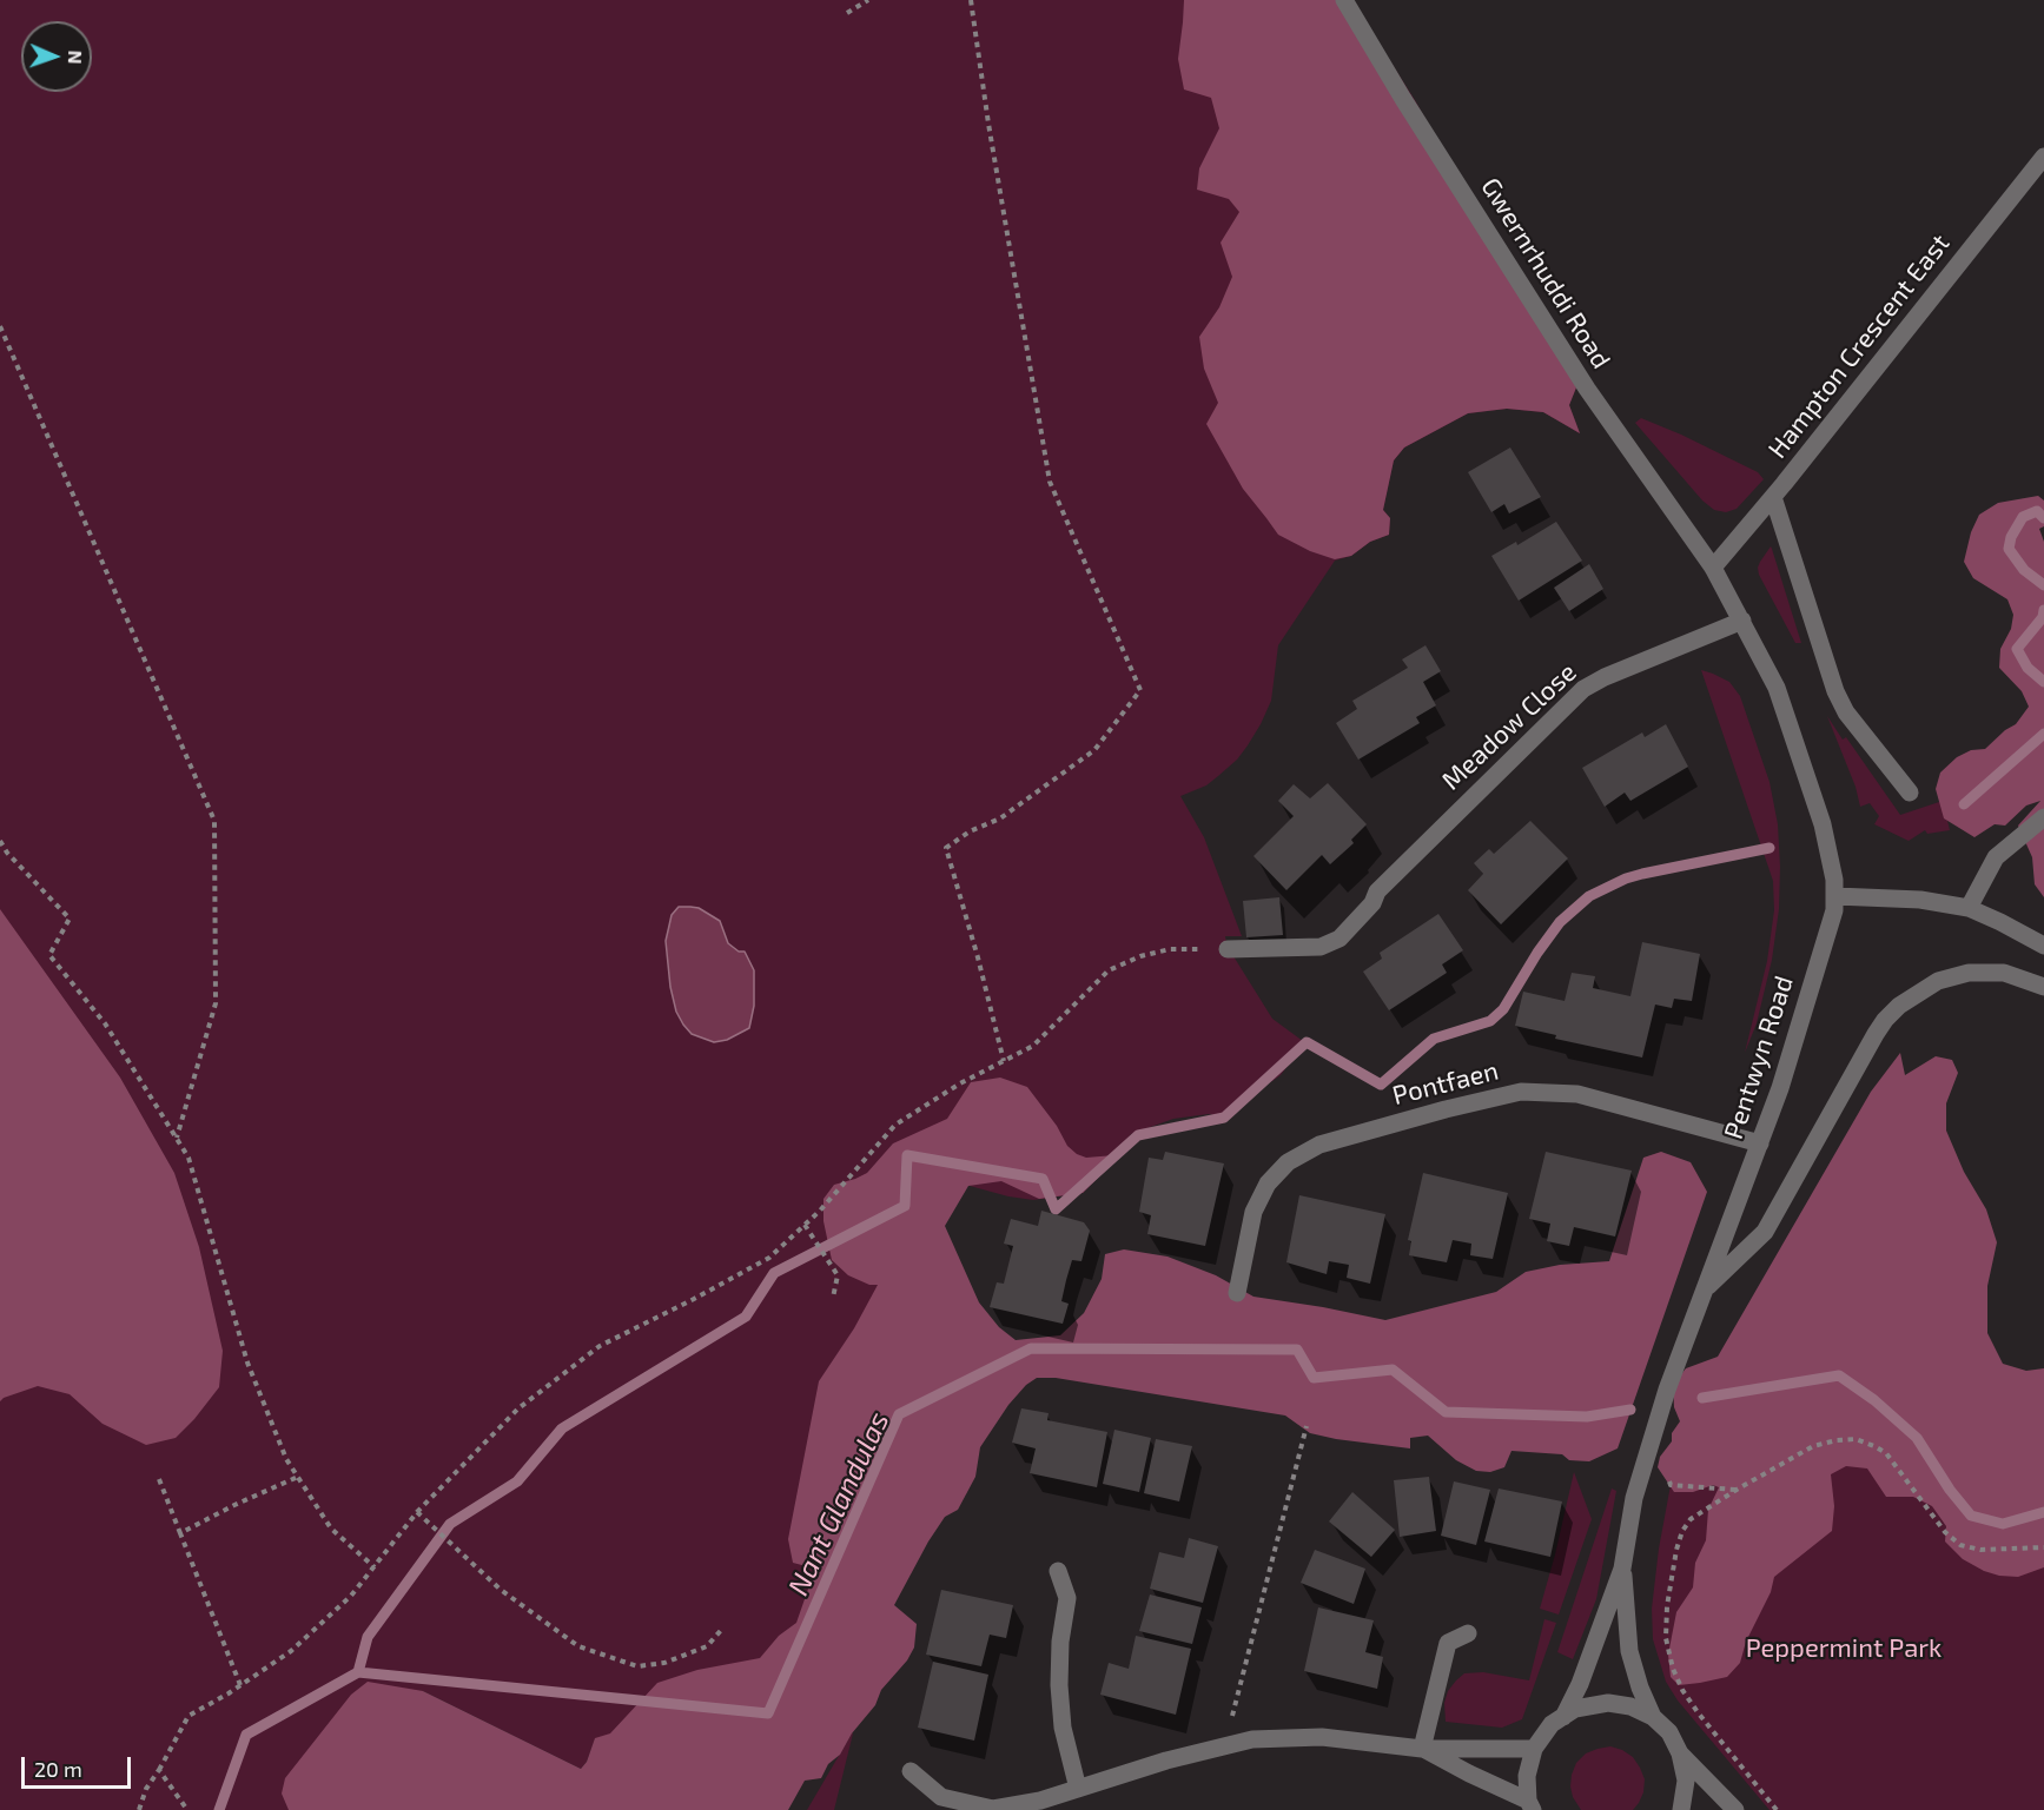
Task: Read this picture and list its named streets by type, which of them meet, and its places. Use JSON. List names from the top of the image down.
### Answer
{
  "streets": {
    "street": [
      "Gwernrhuddi Road",
      "Hampton Crescent East",
      "Meadow Close",
      "Pentwyn Road",
      "Pontfaen"
    ]
  },
  "crossings": [
    ["Gwernrhuddi Road", "Hampton Crescent East"],
    ["Gwernrhuddi Road", "Pentwyn Road"],
    ["Hampton Crescent East", "Pentwyn Road"],
    ["Meadow Close", "Pentwyn Road"],
    ["Pentwyn Road", "Pontfaen"]
  ],
  "water": ["Nant Glandulas"],
  "parks": ["Peppermint Park"],
  "scale_bar": "20 m",
  "north": "right"
}
